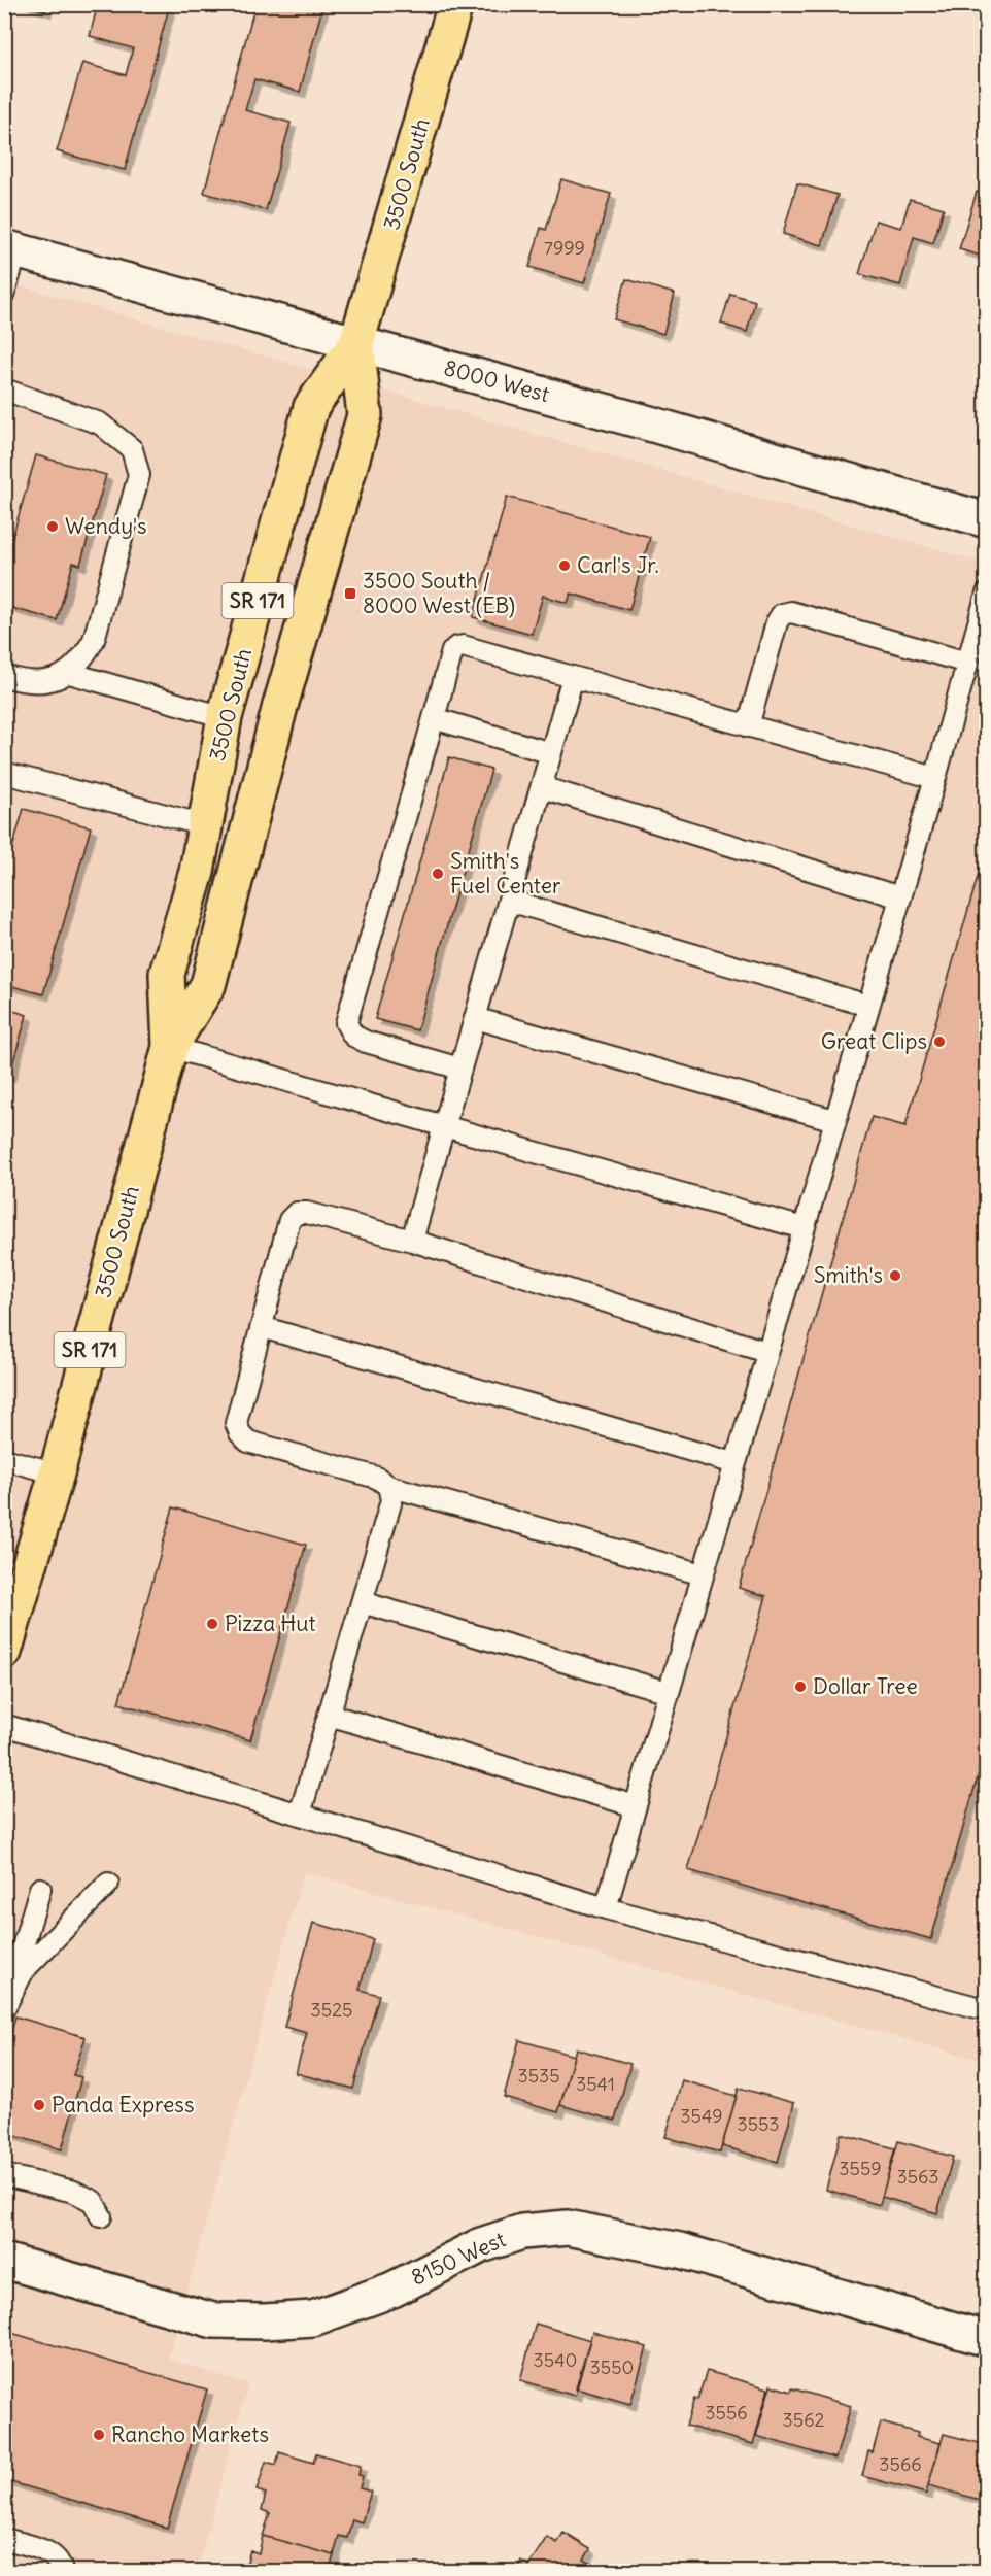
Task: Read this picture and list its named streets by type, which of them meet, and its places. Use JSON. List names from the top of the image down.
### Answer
{
  "streets": {
    "main road": ["3500 South", "SR 171"],
    "street": ["8000 West", "8150 West"]
  },
  "crossings": [
    ["3500 South", "8000 West"]
  ],
  "places": {
    "other": [
      "Wendy's",
      "Carl's Jr.",
      "Smith's Fuel Center",
      "Great Clips",
      "Smith's",
      "Pizza Hut",
      "Dollar Tree",
      "Panda Express",
      "Rancho Markets"
    ],
    "transit": ["3500 South / 8000 West (EB)"]
  },
  "house_numbers": [
    "7999",
    "3525",
    "3535",
    "3541",
    "3549",
    "3553",
    "3559",
    "3563",
    "3540",
    "3550",
    "3556",
    "3562",
    "3566"
  ]
}
